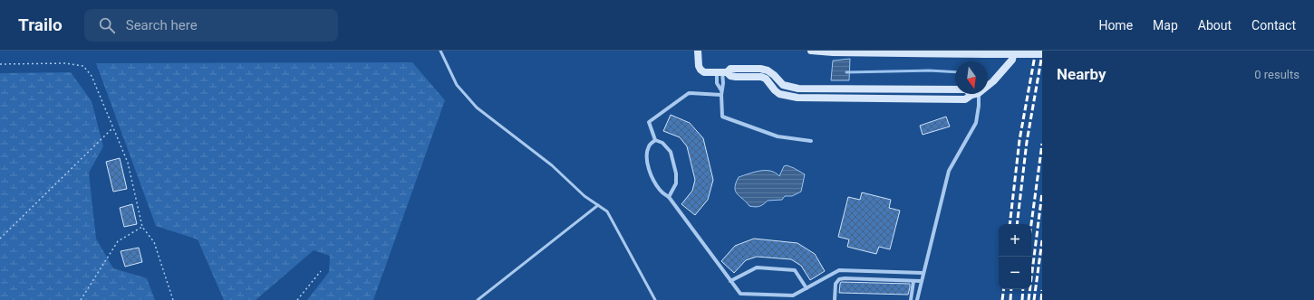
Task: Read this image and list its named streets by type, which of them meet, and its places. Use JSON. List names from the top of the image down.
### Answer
{
  "north": "bottom",
  "page": {
    "header": "Trailo",
    "search": "Search here",
    "nav": [
      "Home",
      "Map",
      "About",
      "Contact"
    ],
    "heading": ["Nearby", "0 results"],
    "map_buttons": ["+", "−"]
  }
}
